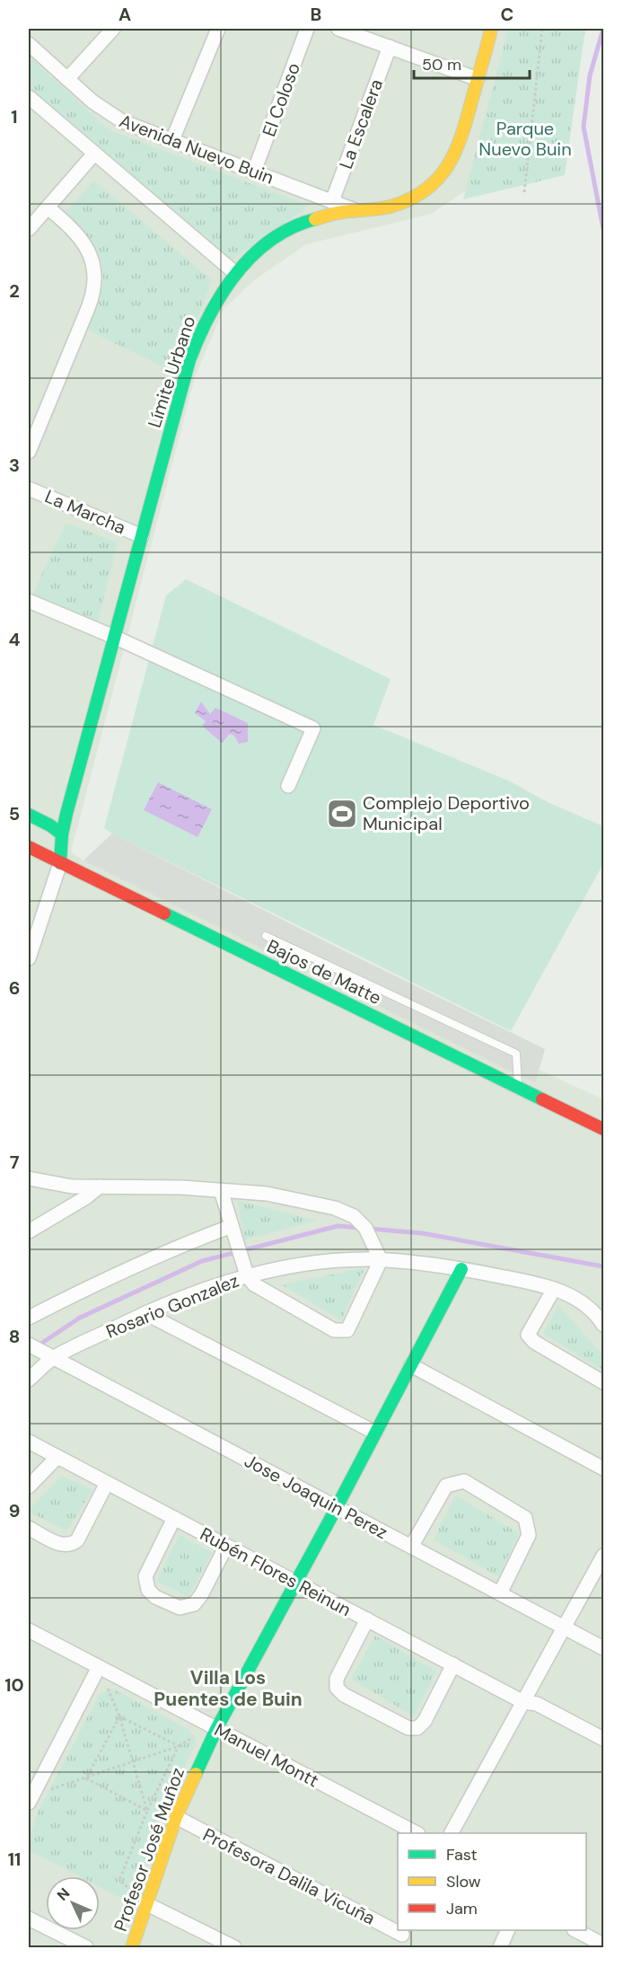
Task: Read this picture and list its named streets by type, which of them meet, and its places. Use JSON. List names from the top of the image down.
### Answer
{
  "streets": {
    "street": [
      "El Coloso",
      "La Escalera",
      "Avenida Nuevo Buin",
      "Límite Urbano",
      "La Marcha",
      "Bajos de Matte",
      "Rosario Gonzalez",
      "Jose Joaquin Perez",
      "Rubén Flores Reinun",
      "Manuel Montt",
      "Profesor José Muñoz",
      "Profesora Dalila Vicuña"
    ]
  },
  "crossings": [
    ["El Coloso", "Avenida Nuevo Buin"],
    ["La Escalera", "Avenida Nuevo Buin"],
    ["Avenida Nuevo Buin", "Límite Urbano"],
    ["Límite Urbano", "La Marcha"],
    ["Límite Urbano", "Bajos de Matte"],
    ["Rosario Gonzalez", "Jose Joaquin Perez"],
    ["Rosario Gonzalez", "Profesor José Muñoz"],
    ["Jose Joaquin Perez", "Profesor José Muñoz"],
    ["Rubén Flores Reinun", "Profesor José Muñoz"],
    ["Manuel Montt", "Profesor José Muñoz"],
    ["Profesor José Muñoz", "Profesora Dalila Vicuña"]
  ],
  "districts": ["Villa Los Puentes de Buin"],
  "parks": ["Parque Nuevo Buin"],
  "places": {
    "sports": ["Complejo Deportivo Municipal"]
  },
  "legend": ["Fast", "Slow", "Jam"],
  "scale_bar": "50 m",
  "north": "top left",
  "grid": {
    "columns": ["A", "B", "C"],
    "rows": [
      "1",
      "2",
      "3",
      "4",
      "5",
      "6",
      "7",
      "8",
      "9",
      "10",
      "11"
    ]
  }
}
